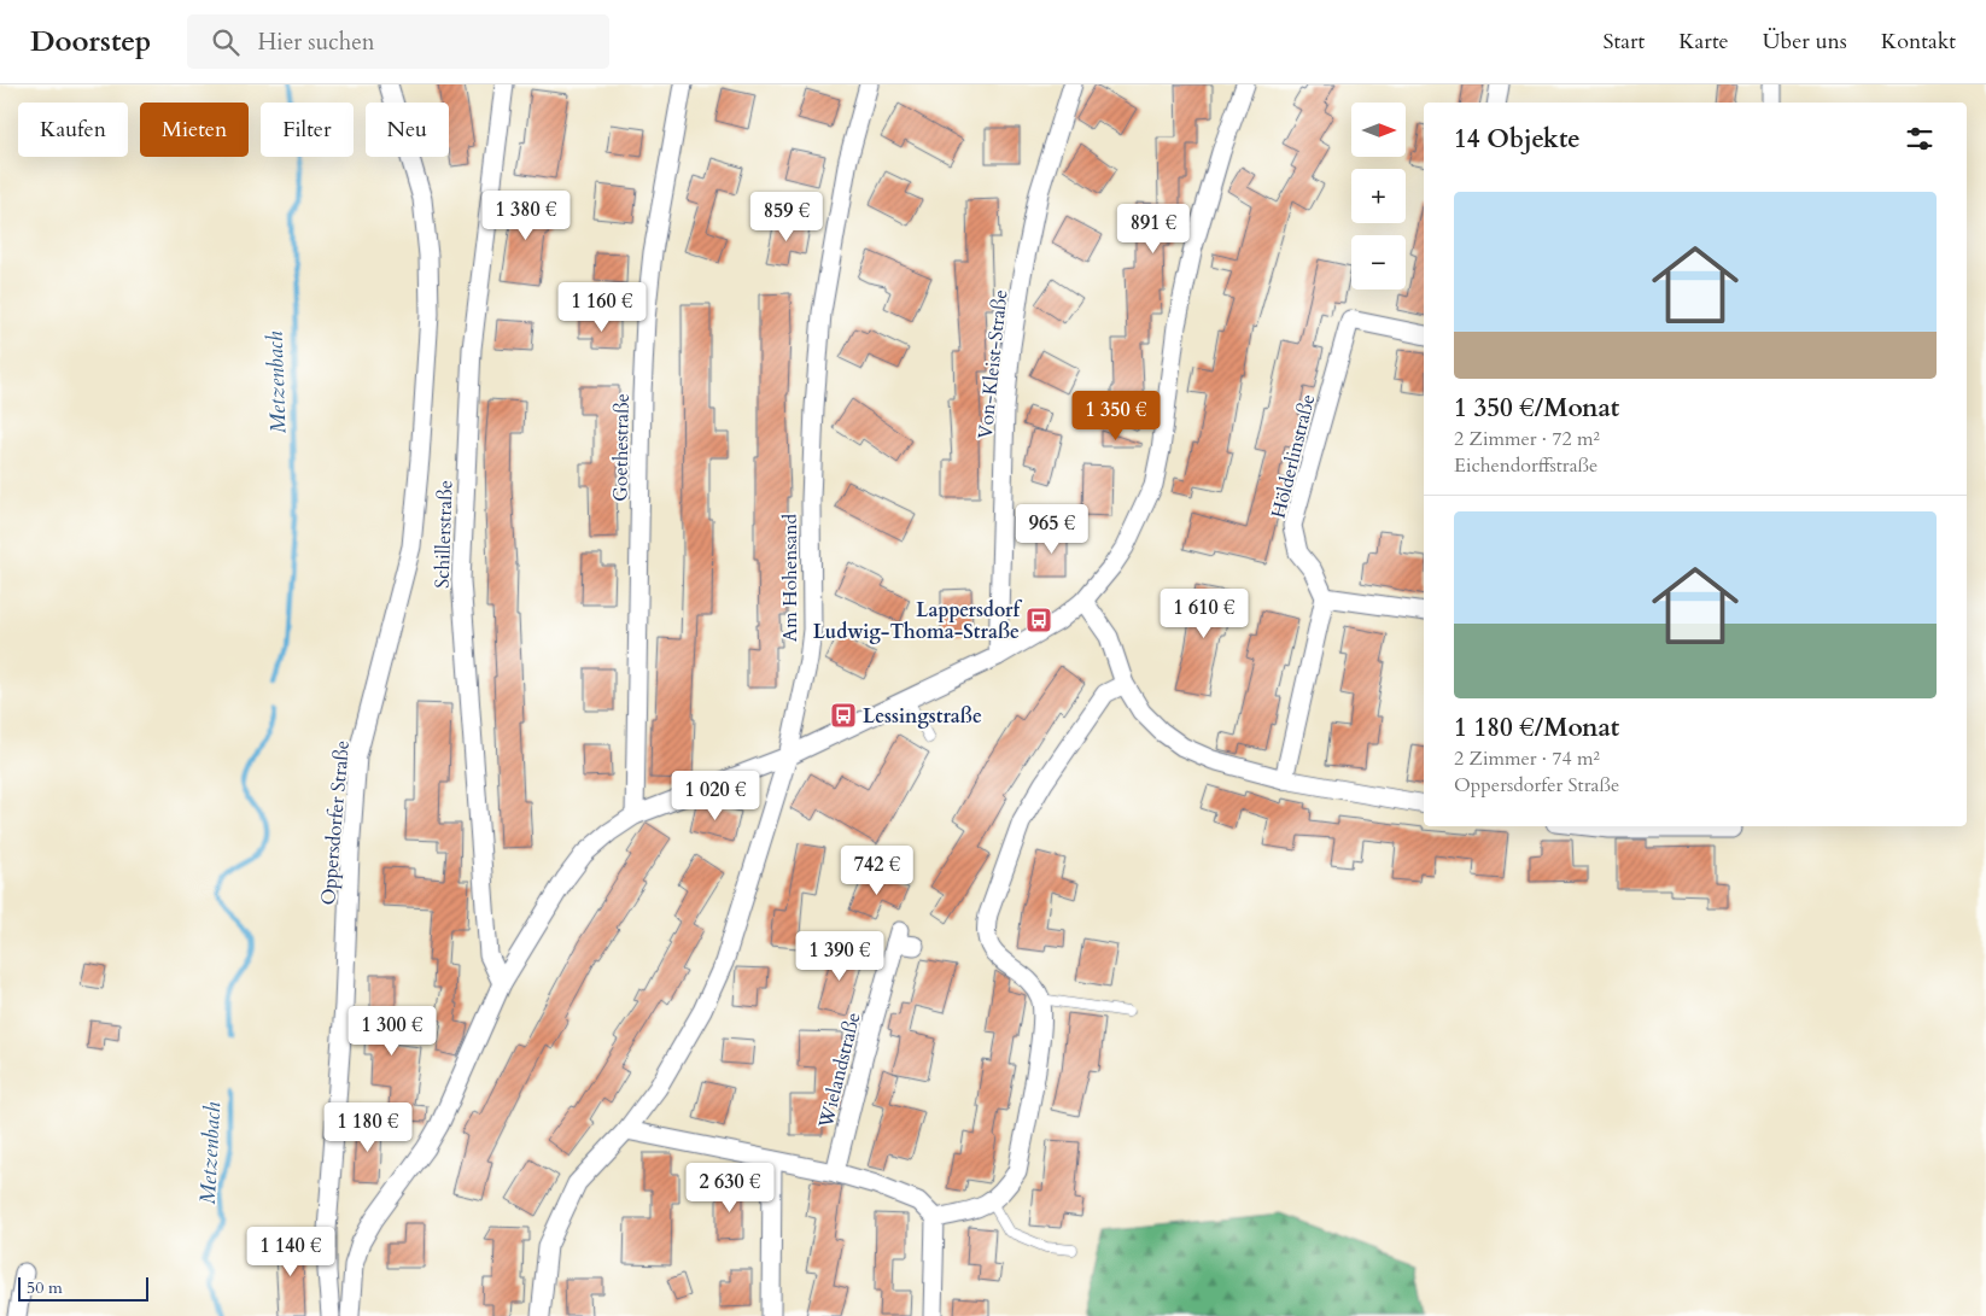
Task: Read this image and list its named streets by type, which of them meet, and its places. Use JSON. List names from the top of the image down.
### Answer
{
  "streets": {
    "street": [
      "Von-Kleist-Straße",
      "Goethestraße",
      "Hölderlinstraße",
      "Schillerstraße",
      "Am Hohensand",
      "Oppersdorfer Straße",
      "Wielandstraße"
    ]
  },
  "water": ["Metzenbach"],
  "places": {
    "bus stop": ["Lappersdorf Ludwig-Thoma-Straße", "Lessingstraße"]
  },
  "scale_bar": "50 m",
  "north": "right",
  "page": {
    "header": "Doorstep",
    "search": "Hier suchen",
    "nav": [
      "Start",
      "Karte",
      "Über uns",
      "Kontakt"
    ],
    "map_buttons": ["+", "−"],
    "chip": [
      "Kaufen",
      "Mieten",
      "Filter",
      "Neu"
    ],
    "heading": "14 Objekte",
    "list": [
      {
        "name": "1 350 €/Monat",
        "note": "2 Zimmer · 72 m² · Eichendorffstraße"
      },
      {
        "name": "1 180 €/Monat",
        "note": "2 Zimmer · 74 m² · Oppersdorfer Straße"
      }
    ],
    "price": [
      "1 380 €",
      "859 €",
      "891 €",
      "1 160 €",
      "1 350 €",
      "965 €",
      "1 610 €",
      "1 020 €",
      "742 €",
      "1 390 €",
      "1 300 €",
      "1 180 €",
      "2 630 €",
      "1 140 €"
    ],
    "scale": "50 m"
  }
}
